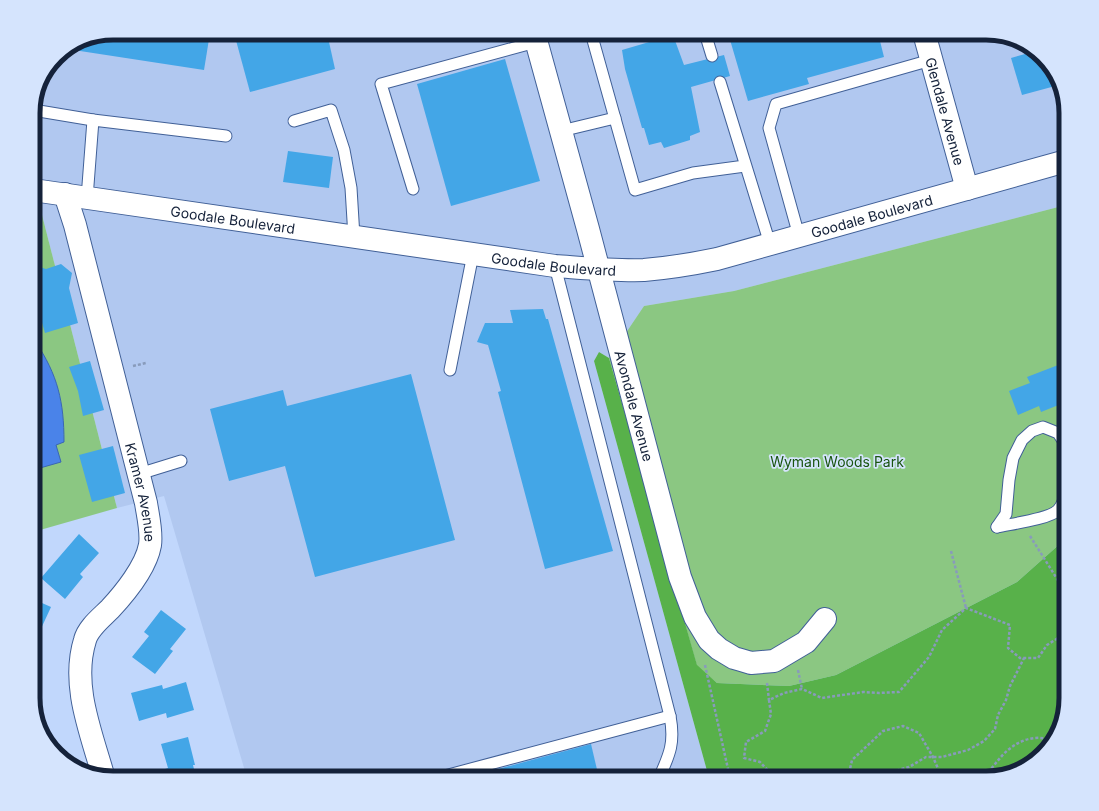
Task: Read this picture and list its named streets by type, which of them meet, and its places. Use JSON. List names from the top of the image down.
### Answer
{
  "streets": {
    "street": [
      "Glendale Avenue",
      "Goodale Boulevard",
      "Avondale Avenue",
      "Kramer Avenue"
    ]
  },
  "crossings": [
    ["Glendale Avenue", "Goodale Boulevard"],
    ["Goodale Boulevard", "Avondale Avenue"],
    ["Goodale Boulevard", "Kramer Avenue"]
  ],
  "parks": ["Wyman Woods Park"]
}
